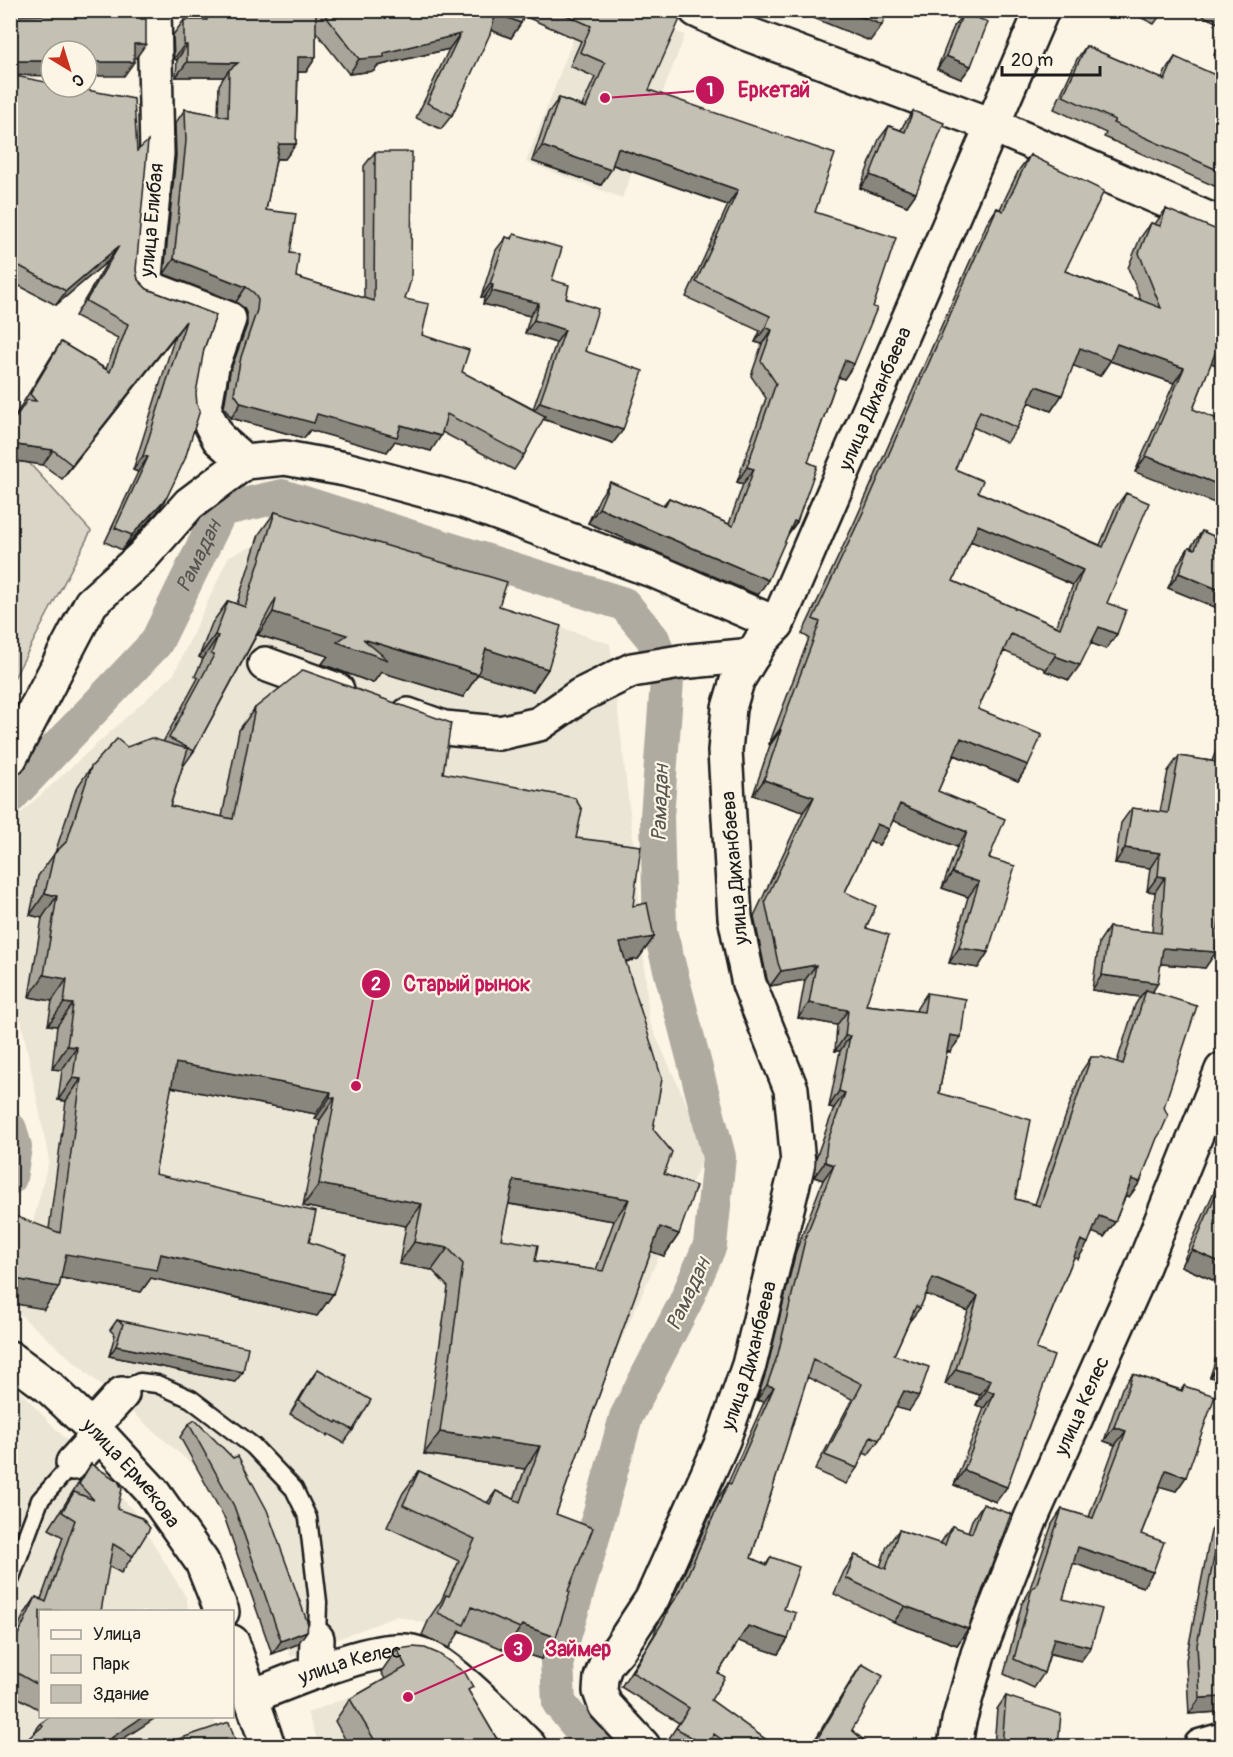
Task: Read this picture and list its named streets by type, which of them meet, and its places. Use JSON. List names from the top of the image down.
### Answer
{
  "streets": {
    "street": [
      "улица Елибая",
      "улица Диханбаева",
      "улица Келес",
      "улица Ермекова"
    ]
  },
  "water": ["Рамадан"],
  "places": ["Еркетай", "Старый рынок", "Займер"],
  "legend": ["Улица", "Парк", "Здание"],
  "scale_bar": "20 m",
  "north": "bottom right"
}
